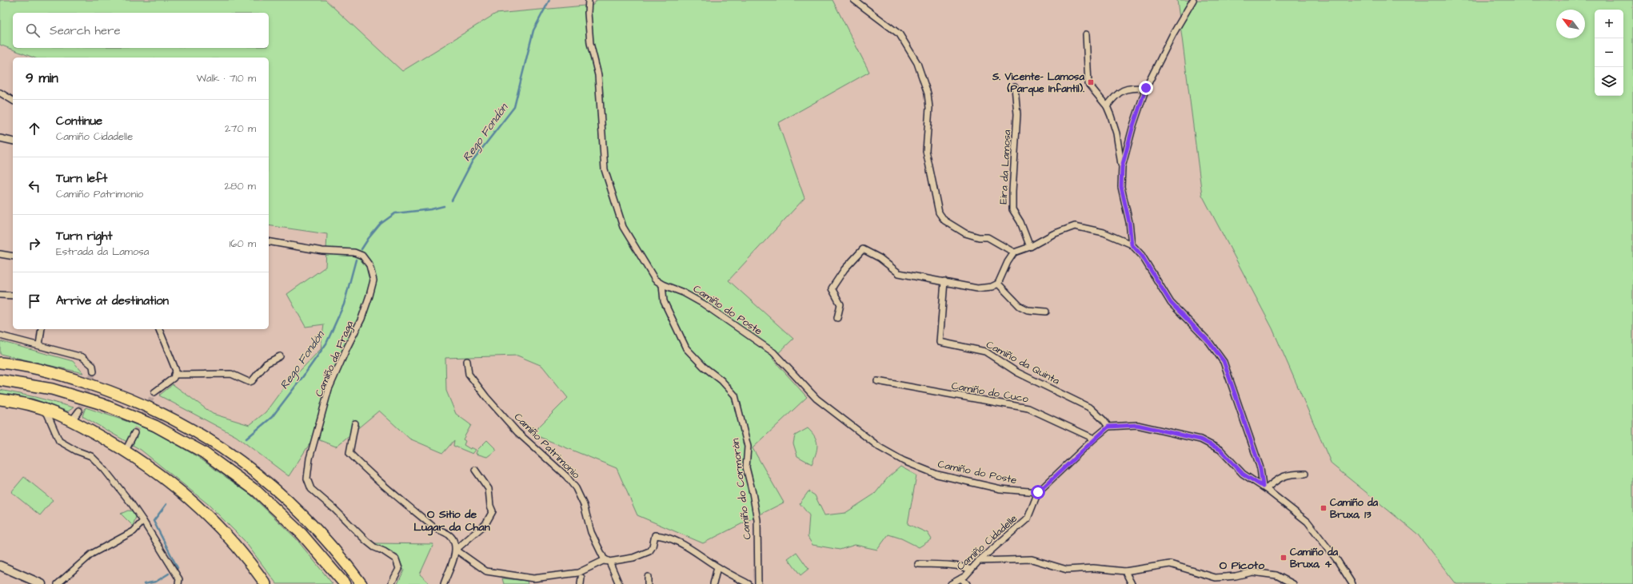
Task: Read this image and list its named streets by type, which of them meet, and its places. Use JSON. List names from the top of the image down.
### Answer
{
  "streets": {
    "street": [
      "Eira da Lamosa",
      "Camiño do Poste",
      "Camiño da Fraga",
      "Camiño da Quinta",
      "Camiño do Cuco",
      "Camiño Patrimonio",
      "Camiño do Cormorán",
      "Camiño Cidadelle"
    ]
  },
  "crossings": [
    ["Camiño do Poste", "Camiño do Cormorán"],
    ["Camiño do Poste", "Camiño Cidadelle"],
    ["Camiño da Quinta", "Camiño Cidadelle"],
    ["Camiño do Cuco", "Camiño Cidadelle"]
  ],
  "districts": ["O Sitio de Lugar da Chan", "O Picoto"],
  "water": ["Rego Fondón"],
  "places": {
    "transit": ["S. Vicente- Lamosa (Parque Infantil).", "Camiño da Bruxa, 13", "Camiño da Bruxa, 4"]
  },
  "north": "top left",
  "page": {
    "map_buttons": ["+", "−"],
    "search": "Search here",
    "heading": ["9 min", "Walk · 710 m"],
    "list": [
      ["Continue", "Camiño Cidadelle", "270 m"],
      ["Turn left", "Camiño Patrimonio", "280 m"],
      ["Turn right", "Estrada da Lamosa", "160 m"],
      "Arrive at destination"
    ]
  }
}
